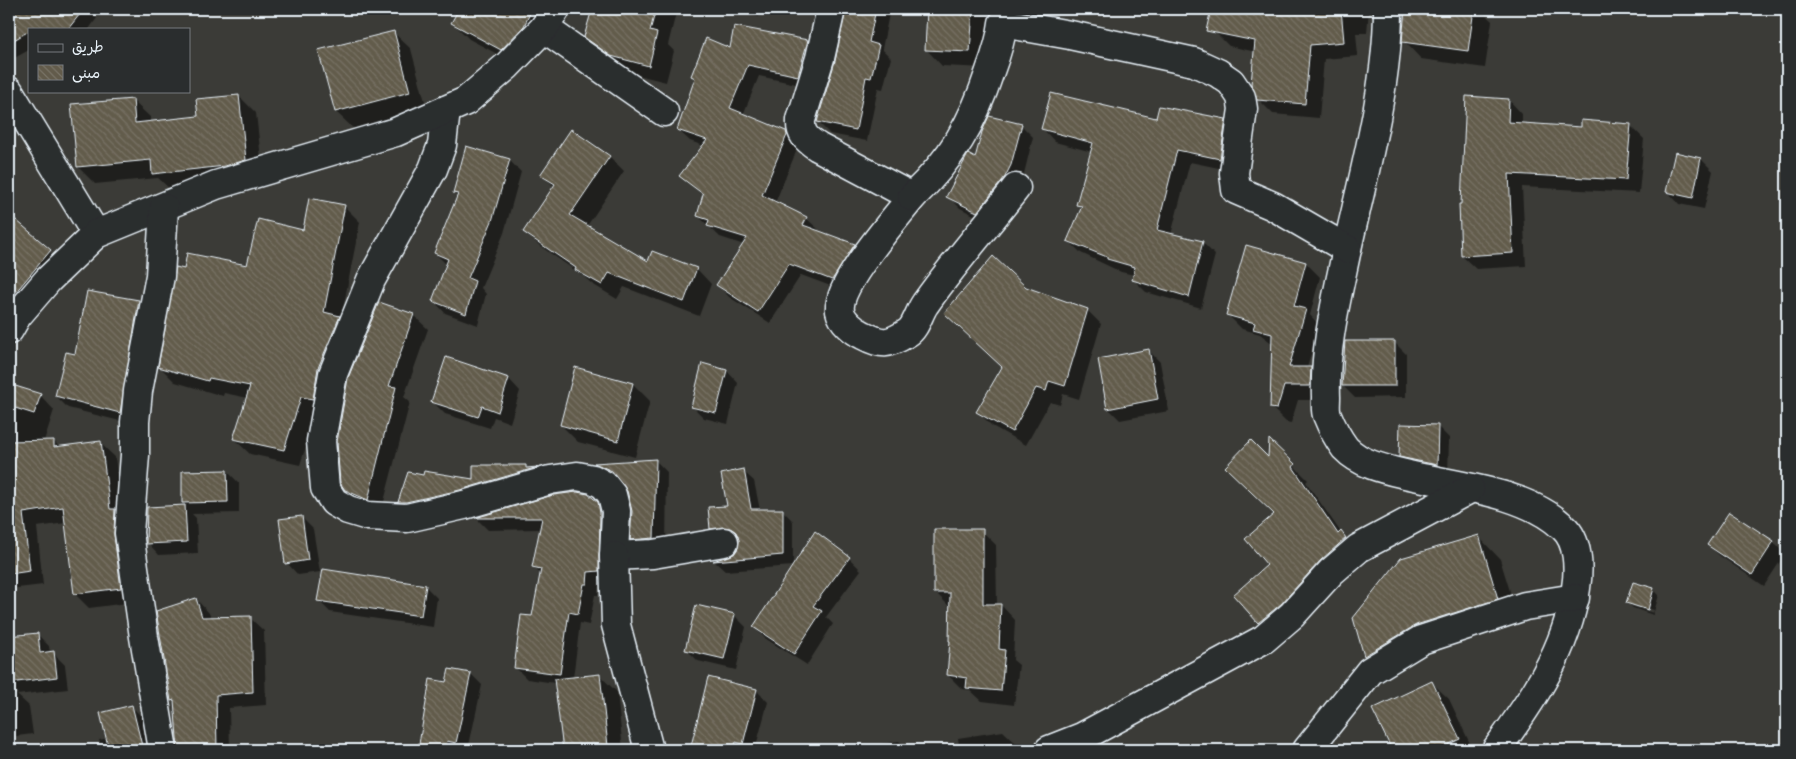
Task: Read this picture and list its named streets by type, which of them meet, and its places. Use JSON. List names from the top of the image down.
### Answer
{
  "legend": ["طريق", "مبنى"]
}
